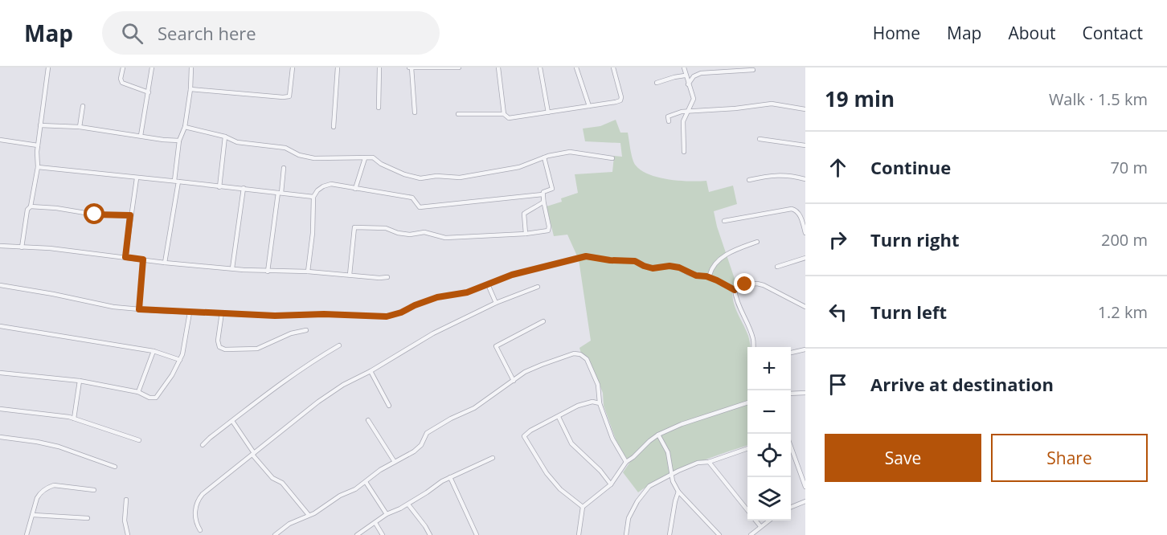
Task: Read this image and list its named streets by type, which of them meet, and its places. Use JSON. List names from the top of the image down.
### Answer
{
  "page": {
    "header": "Map",
    "search": "Search here",
    "nav": [
      "Home",
      "Map",
      "About",
      "Contact"
    ],
    "heading": ["19 min", "Walk · 1.5 km"],
    "list": [
      ["Continue", "70 m"],
      ["Turn right", "200 m"],
      ["Turn left", "1.2 km"],
      "Arrive at destination"
    ],
    "map_buttons": ["+", "−"],
    "buttons": ["Save", "Share"]
  }
}
